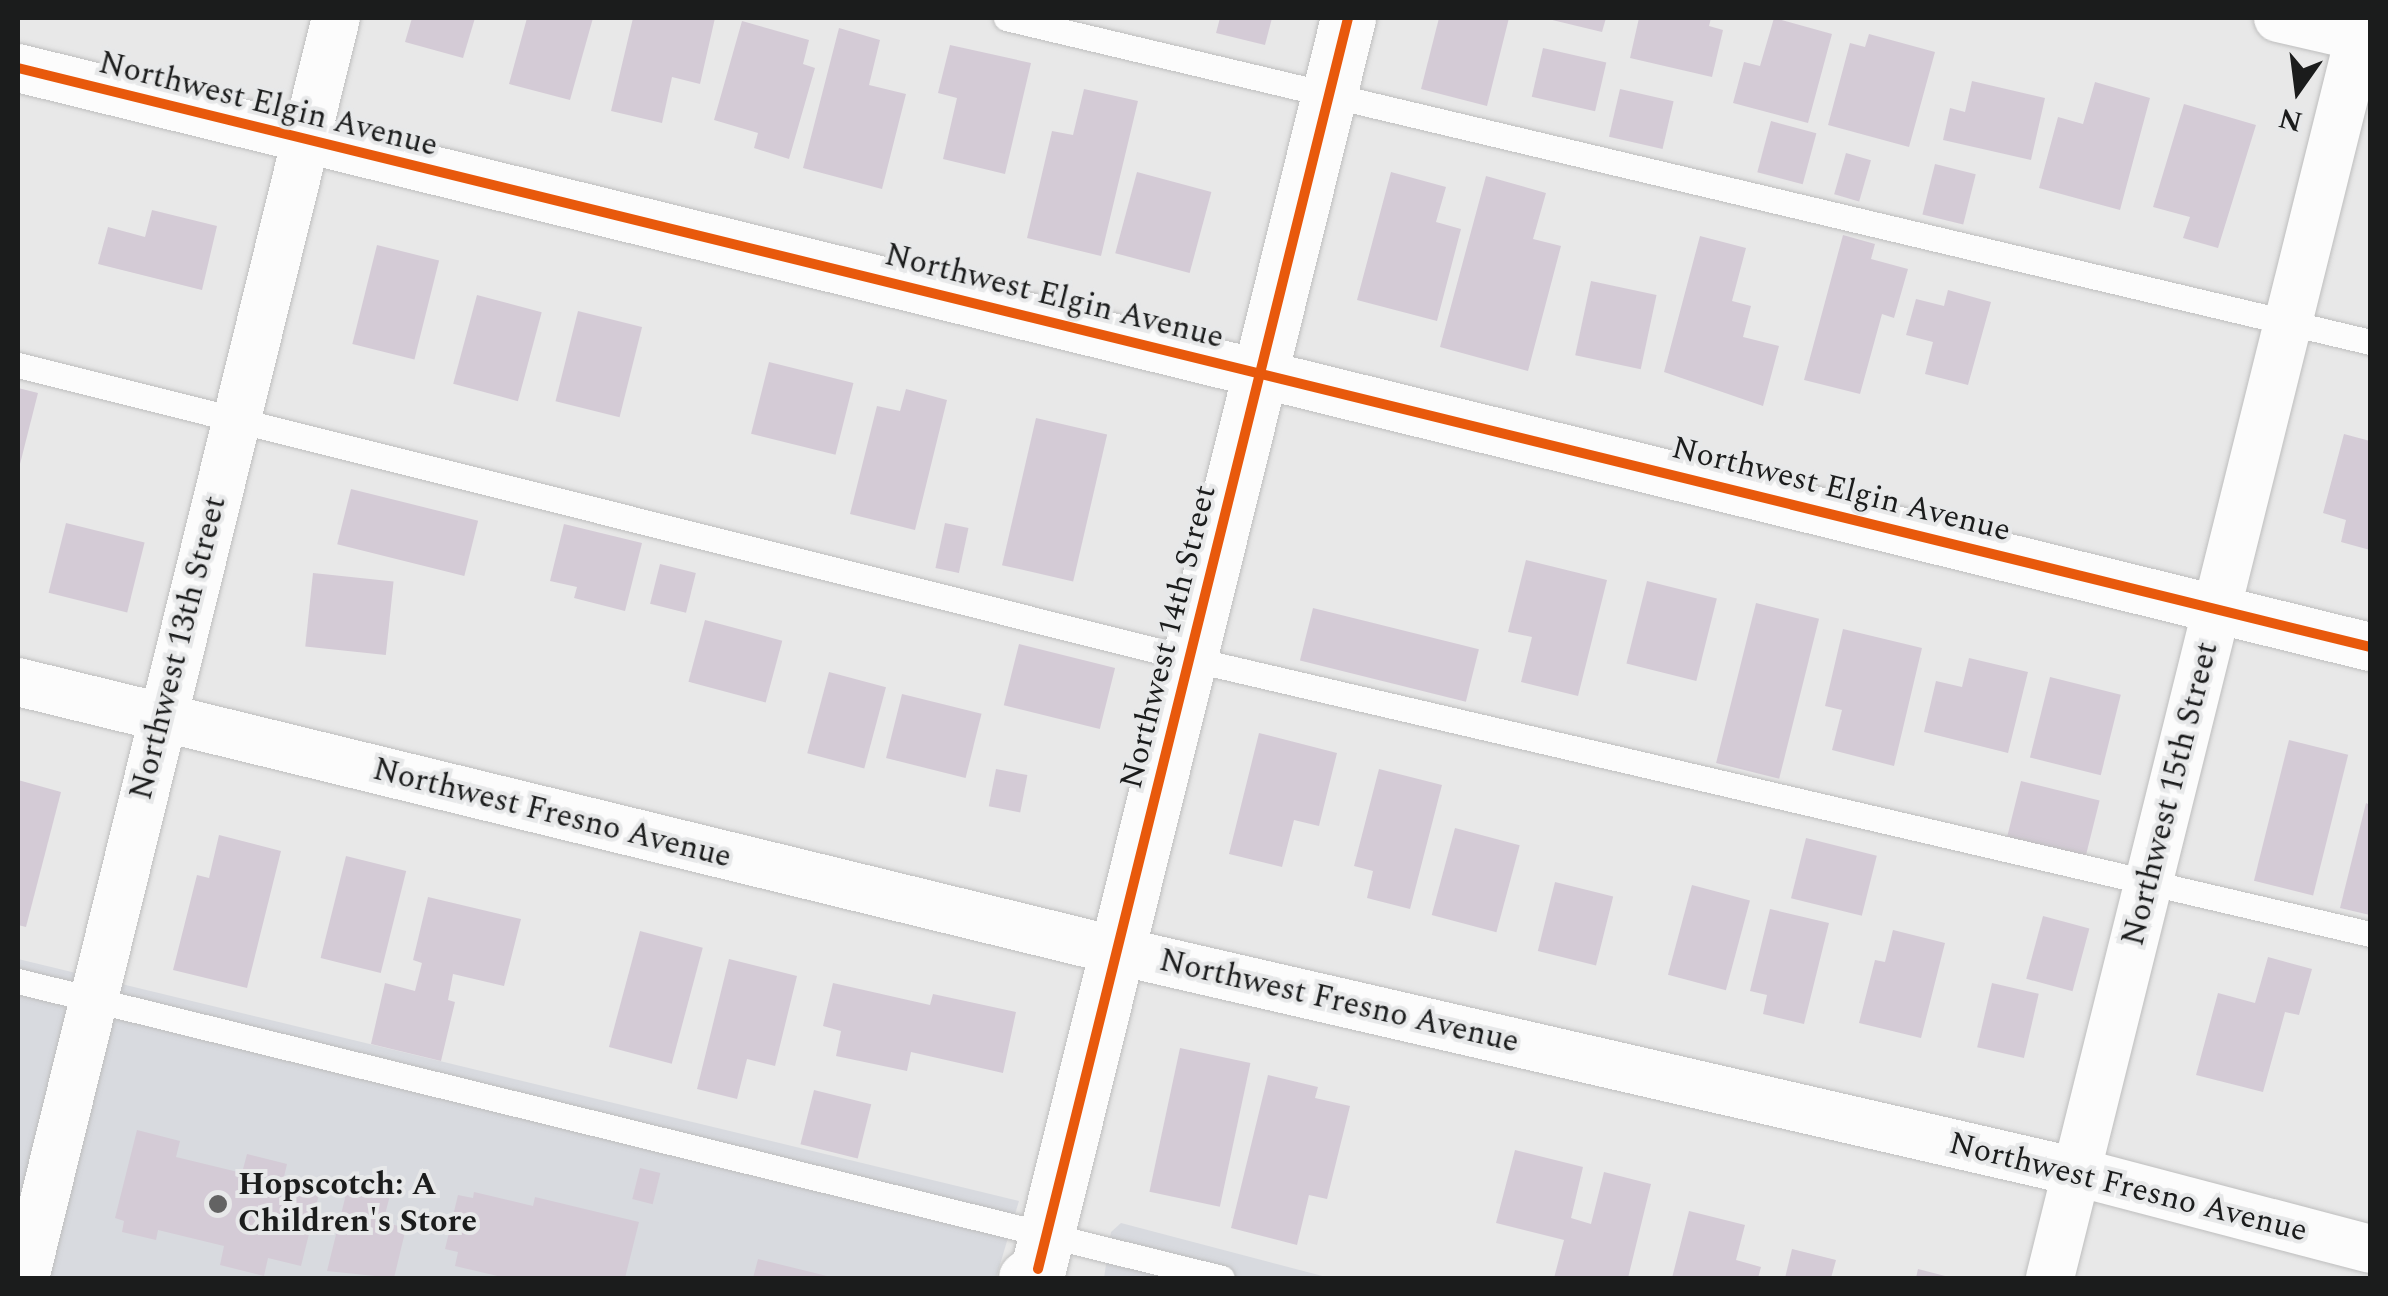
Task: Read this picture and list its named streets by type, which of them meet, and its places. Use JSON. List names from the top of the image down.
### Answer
{
  "streets": {
    "street": [
      "Northwest Elgin Avenue",
      "Northwest 14th Street",
      "Northwest 13th Street",
      "Northwest 15th Street",
      "Northwest Fresno Avenue"
    ]
  },
  "crossings": [
    ["Northwest Elgin Avenue", "Northwest 14th Street"],
    ["Northwest Elgin Avenue", "Northwest 13th Street"],
    ["Northwest Elgin Avenue", "Northwest 15th Street"],
    ["Northwest 14th Street", "Northwest Fresno Avenue"],
    ["Northwest 13th Street", "Northwest Fresno Avenue"],
    ["Northwest 15th Street", "Northwest Fresno Avenue"]
  ],
  "places": ["Hopscotch: A Children's Store"],
  "north": "bottom"
}
